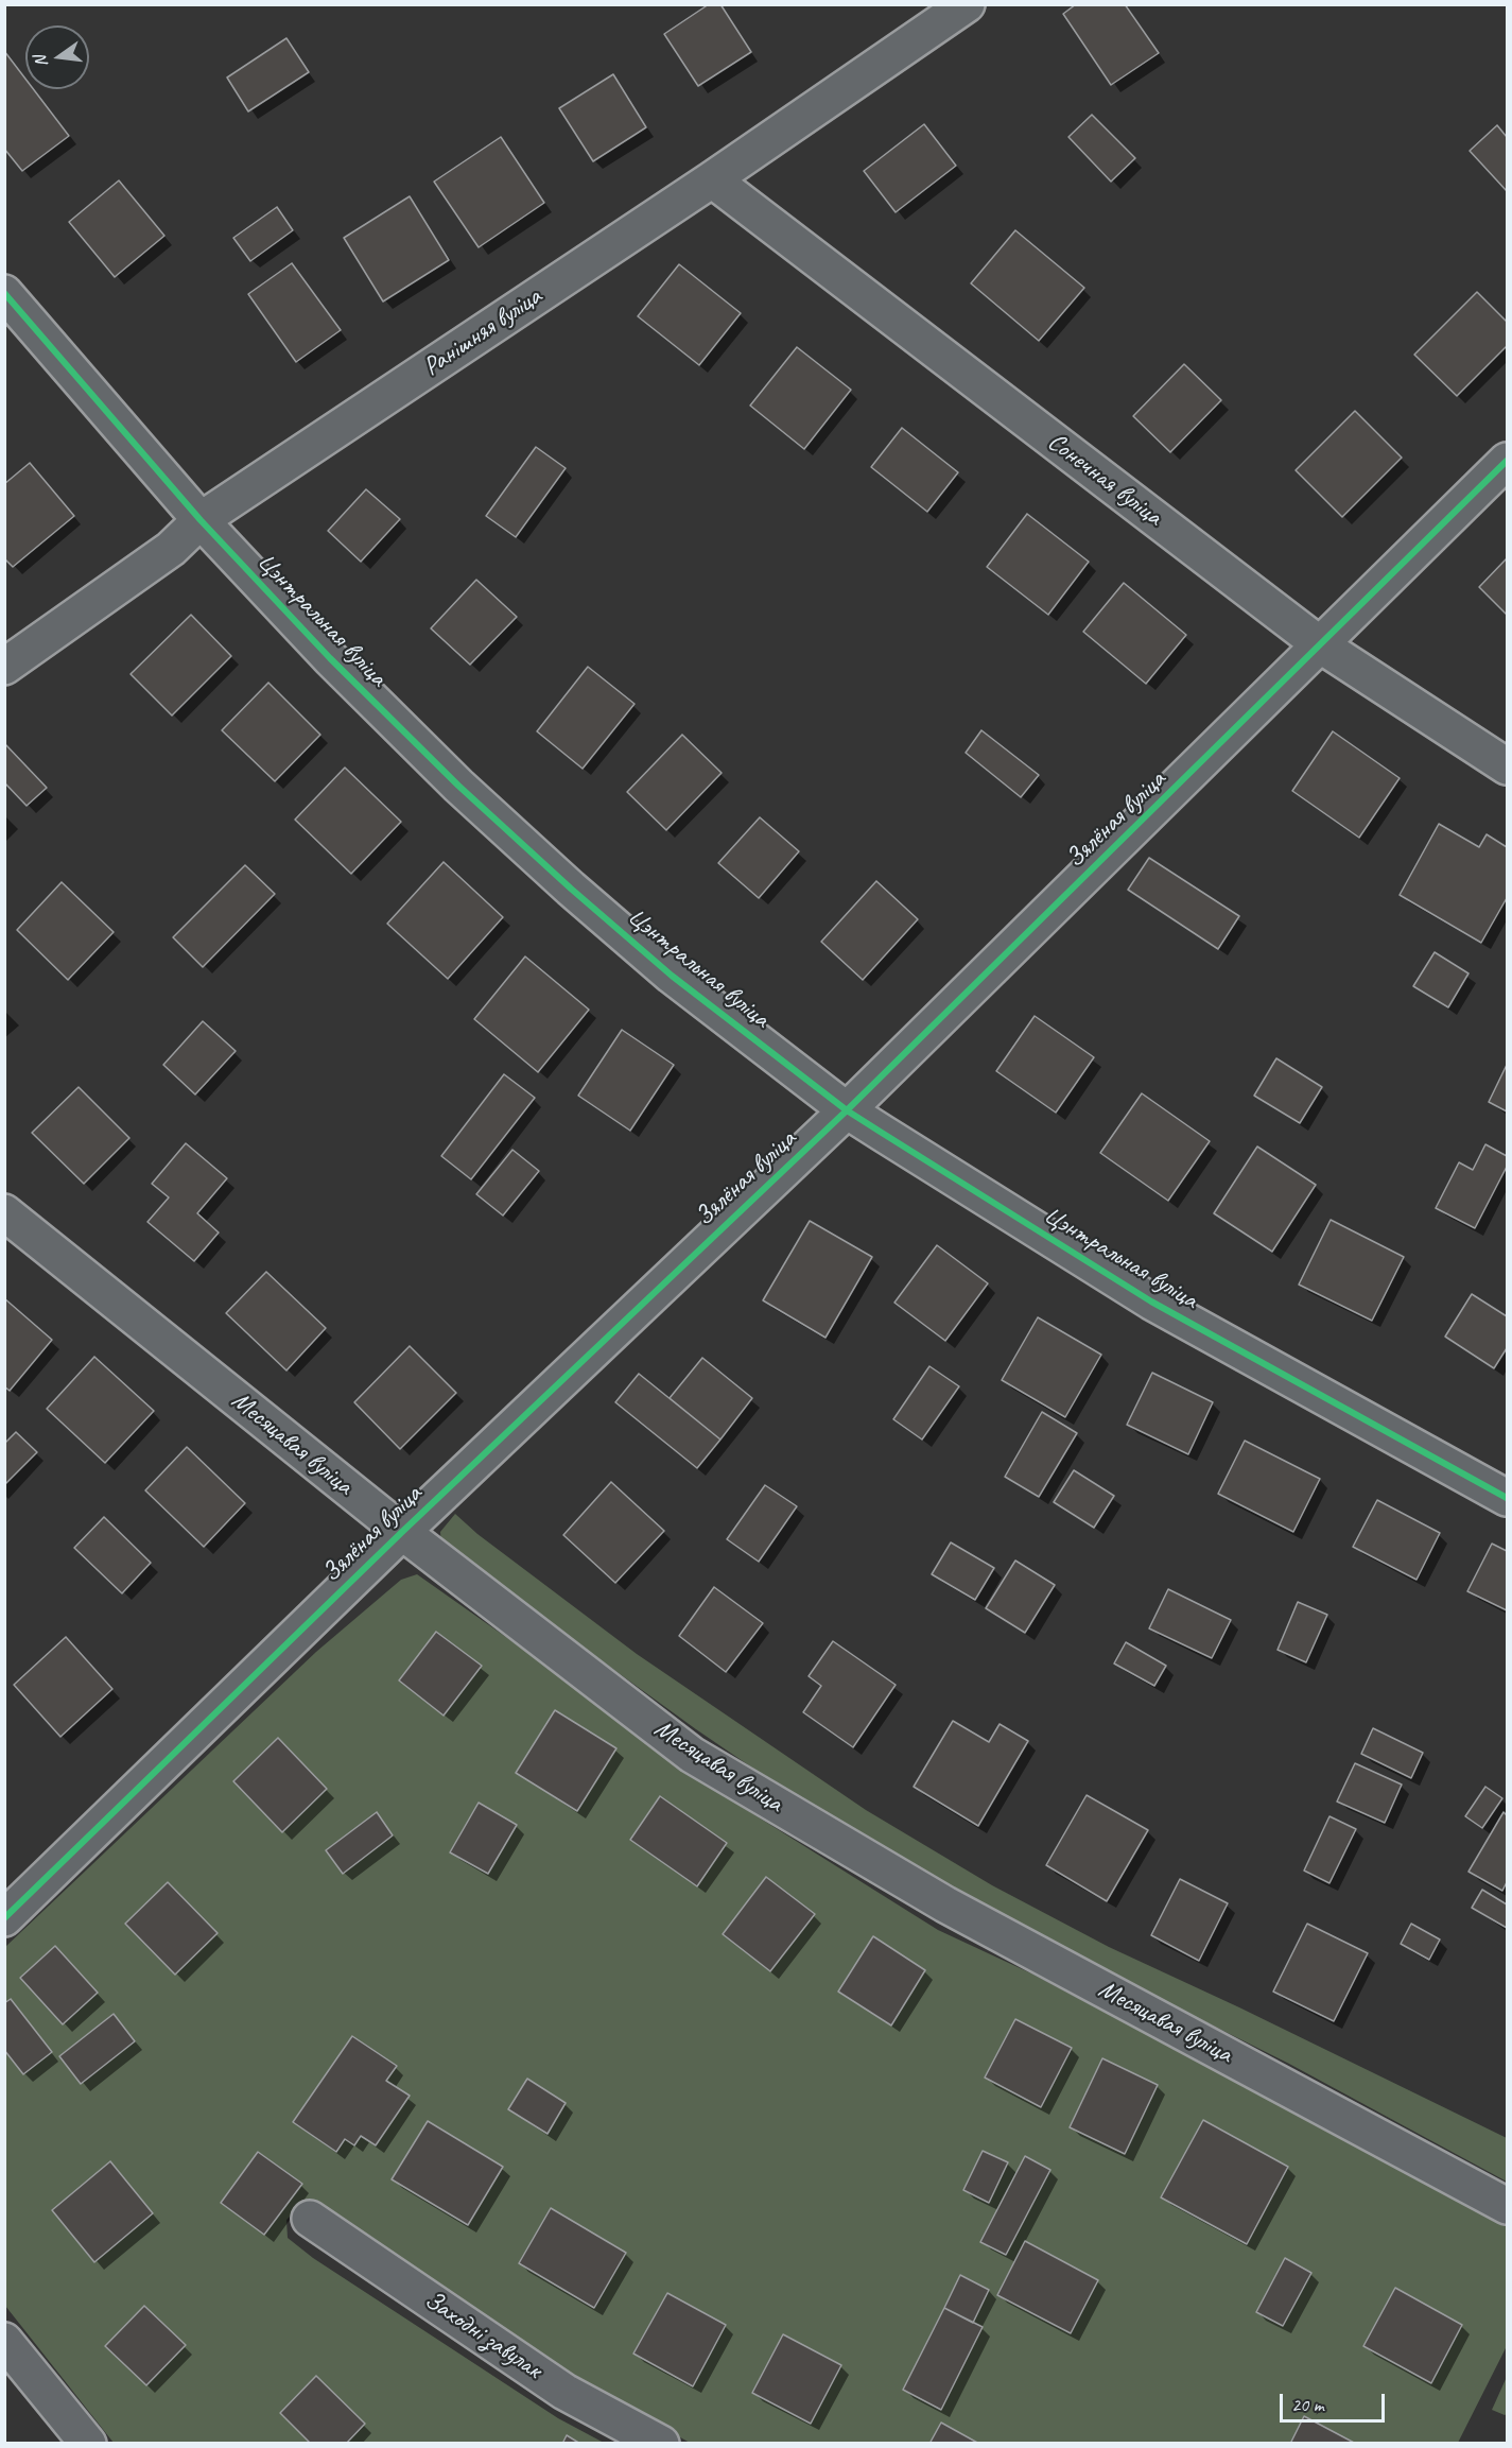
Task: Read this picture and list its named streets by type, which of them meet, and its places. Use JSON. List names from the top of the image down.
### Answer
{
  "streets": {
    "street": [
      "Ранішняя вуліца",
      "Сонечная вуліца",
      "Цэнтральная вуліца",
      "Зялёная вуліца",
      "Месяцавая вуліца",
      "Заходні завулак"
    ]
  },
  "crossings": [
    ["Ранішняя вуліца", "Сонечная вуліца"],
    ["Ранішняя вуліца", "Цэнтральная вуліца"],
    ["Сонечная вуліца", "Зялёная вуліца"],
    ["Цэнтральная вуліца", "Зялёная вуліца"],
    ["Зялёная вуліца", "Месяцавая вуліца"]
  ],
  "scale_bar": "20 m",
  "north": "left"
}
